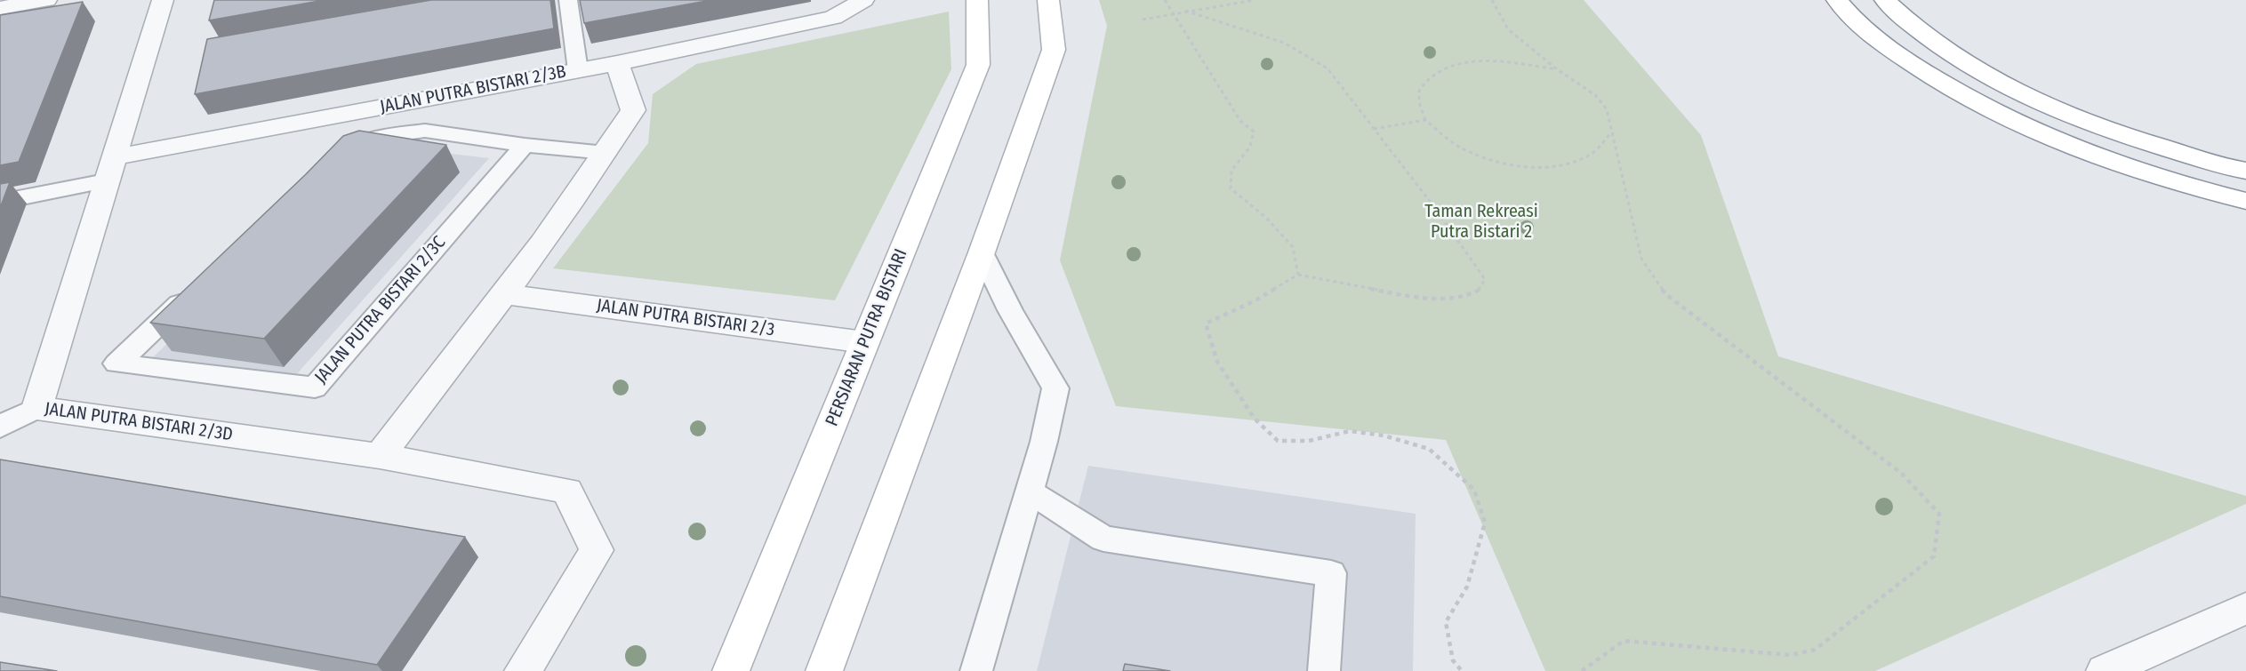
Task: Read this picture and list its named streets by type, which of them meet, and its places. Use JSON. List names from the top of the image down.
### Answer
{
  "streets": {
    "main road": ["PERSIARAN PUTRA BISTARI"],
    "street": ["JALAN PUTRA BISTARI 2/3B", "JALAN PUTRA BISTARI 2/3", "JALAN PUTRA BISTARI 2/3D"],
    "lane": ["JALAN PUTRA BISTARI 2/3C"]
  },
  "crossings": [
    ["JALAN PUTRA BISTARI 2/3B", "JALAN PUTRA BISTARI 2/3D"],
    ["JALAN PUTRA BISTARI 2/3", "PERSIARAN PUTRA BISTARI"]
  ],
  "parks": ["Taman Rekreasi Putra Bistari 2"]
}
